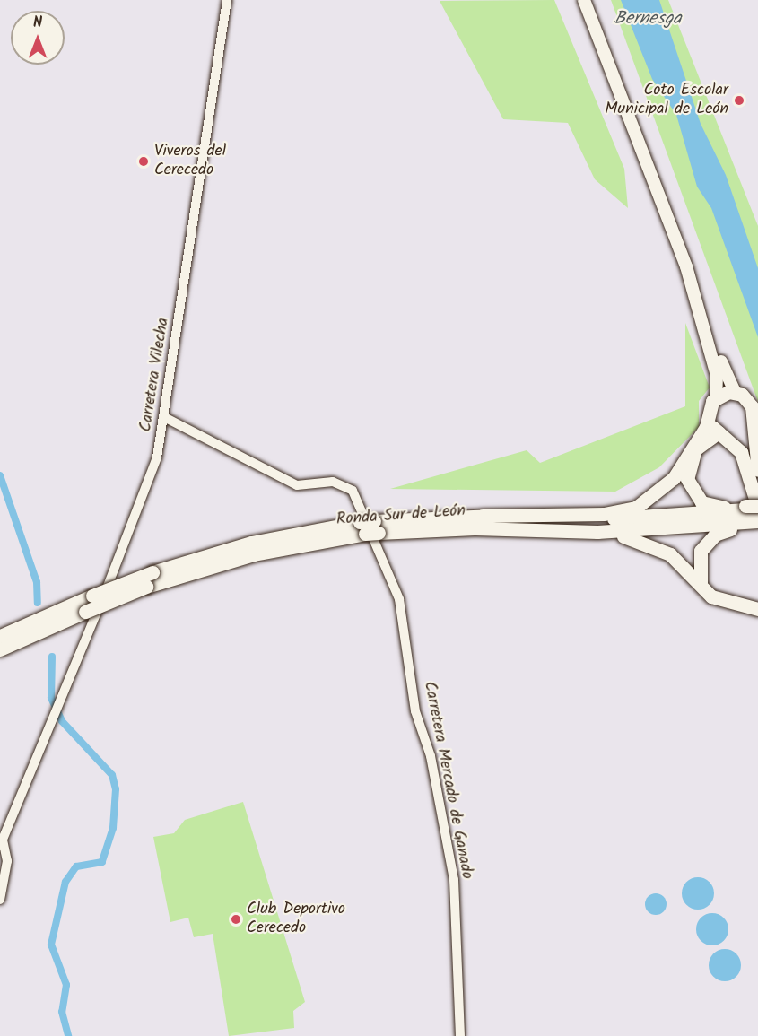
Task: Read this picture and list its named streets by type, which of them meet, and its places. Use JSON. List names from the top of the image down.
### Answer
{
  "streets": {
    "highway": ["Ronda Sur de León"],
    "street": ["Carretera Vilecha", "Carretera Mercado de Ganado"]
  },
  "crossings": [
    ["Carretera Vilecha", "Carretera Mercado de Ganado"]
  ],
  "water": ["Bernesga"],
  "places": ["Coto Escolar Municipal de León", "Viveros del Cerecedo", "Club Deportivo Cerecedo"],
  "north": "top"
}
